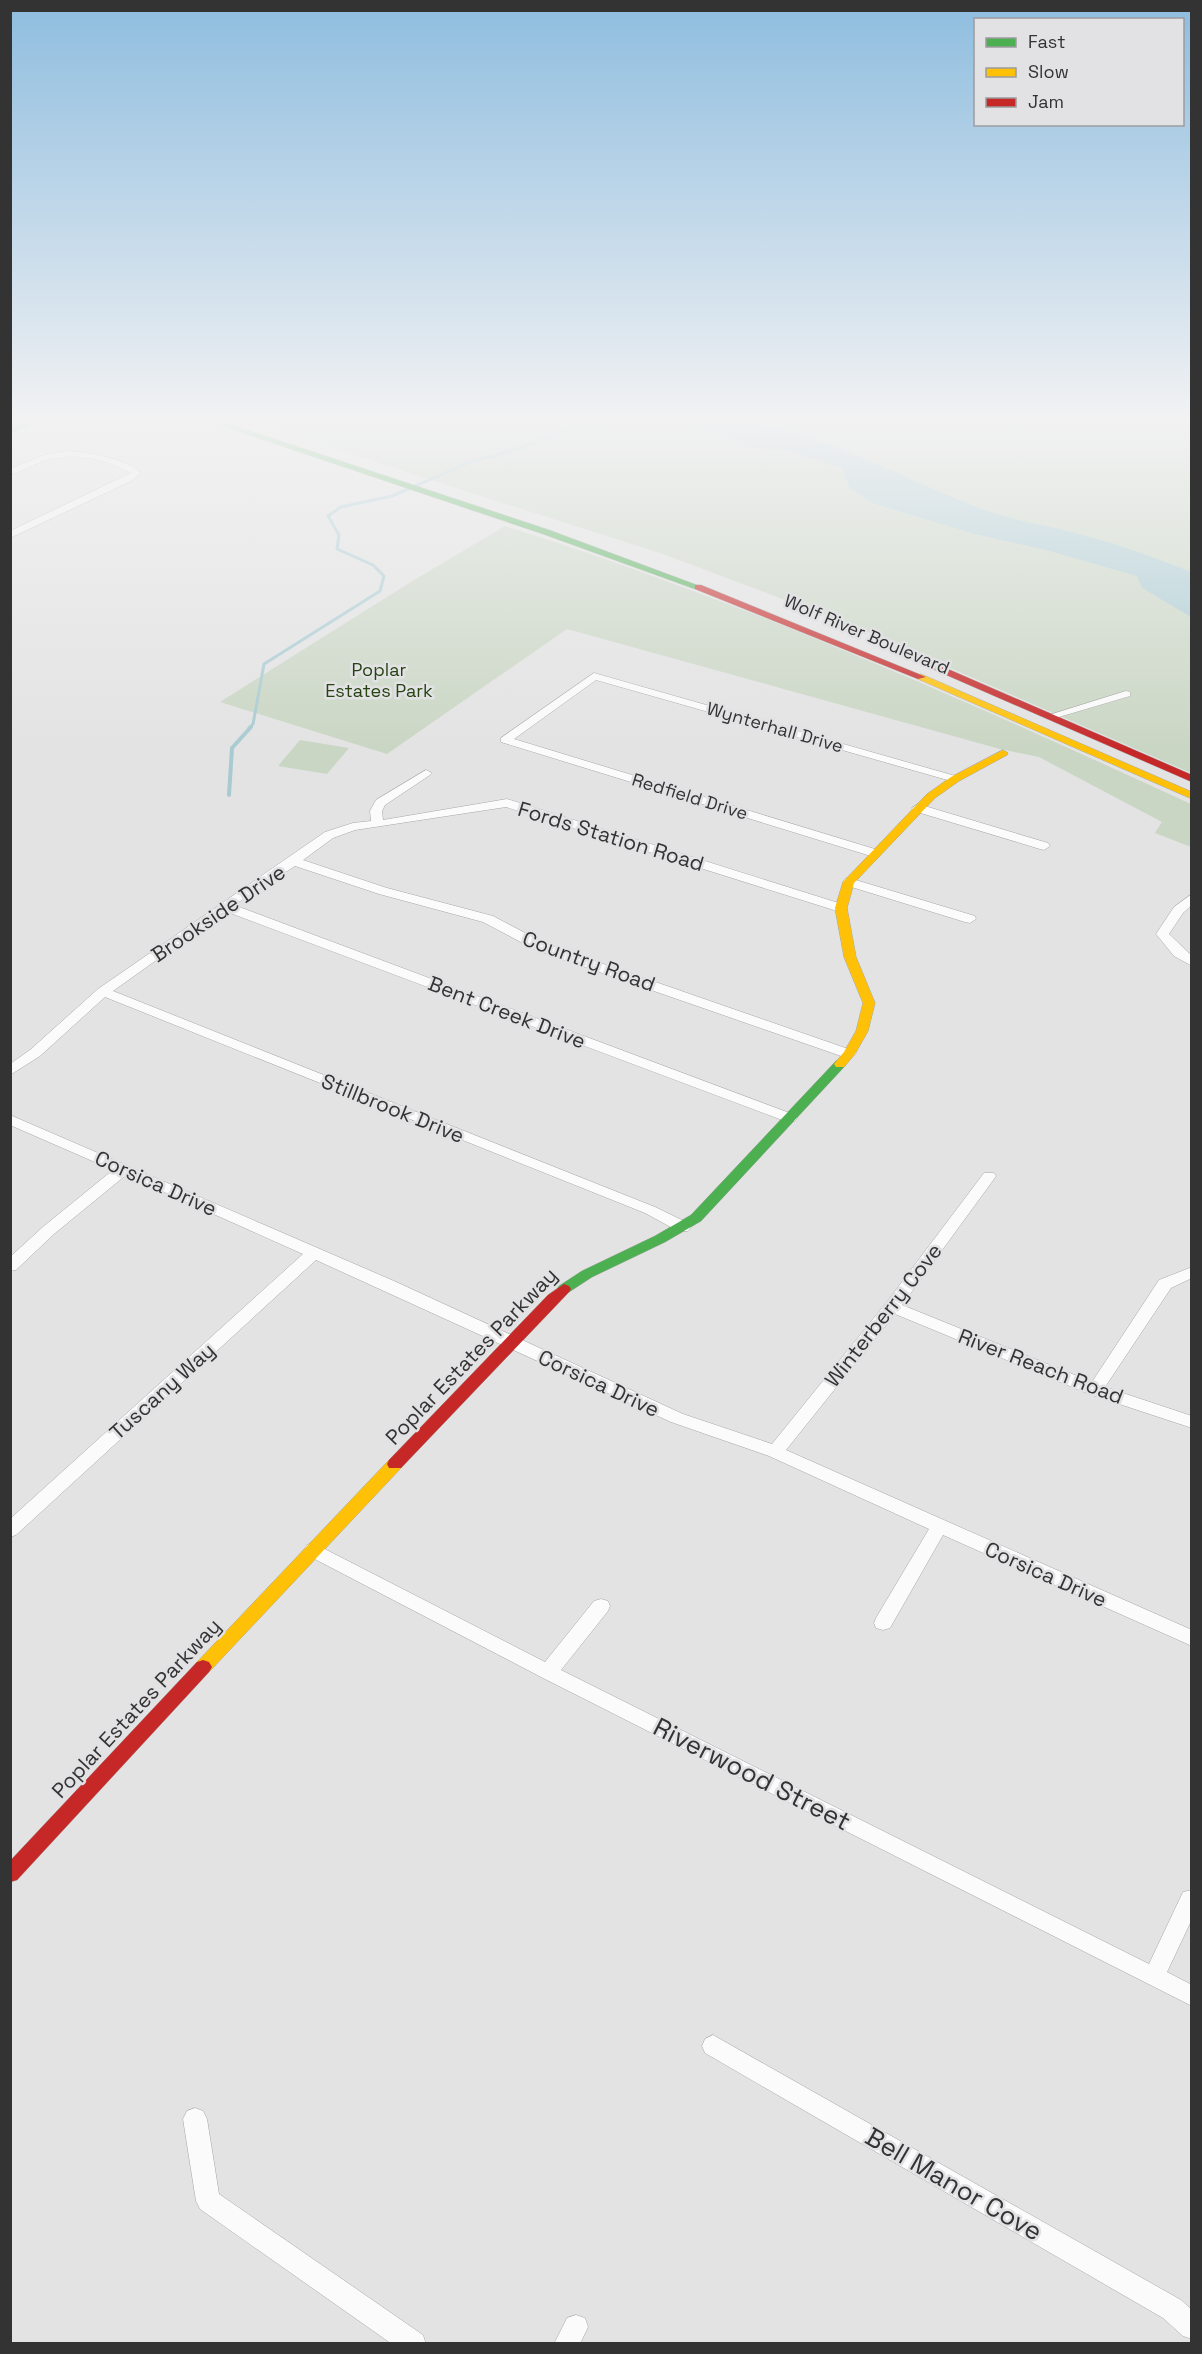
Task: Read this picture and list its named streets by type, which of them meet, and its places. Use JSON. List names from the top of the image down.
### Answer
{
  "streets": {
    "main road": ["Wolf River Boulevard", "Poplar Estates Parkway"],
    "street": [
      "Wynterhall Drive",
      "Redfield Drive",
      "Fords Station Road",
      "Brookside Drive",
      "Country Road",
      "Bent Creek Drive",
      "Stillbrook Drive",
      "Corsica Drive",
      "Winterberry Cove",
      "River Reach Road",
      "Tuscany Way",
      "Riverwood Street",
      "Bell Manor Cove"
    ]
  },
  "crossings": [
    ["Wynterhall Drive", "Redfield Drive"],
    ["Wynterhall Drive", "Poplar Estates Parkway"],
    ["Redfield Drive", "Poplar Estates Parkway"],
    ["Fords Station Road", "Brookside Drive"],
    ["Fords Station Road", "Poplar Estates Parkway"],
    ["Brookside Drive", "Country Road"],
    ["Brookside Drive", "Bent Creek Drive"],
    ["Brookside Drive", "Stillbrook Drive"],
    ["Country Road", "Poplar Estates Parkway"],
    ["Bent Creek Drive", "Poplar Estates Parkway"],
    ["Stillbrook Drive", "Poplar Estates Parkway"],
    ["Corsica Drive", "Winterberry Cove"],
    ["Corsica Drive", "Poplar Estates Parkway"],
    ["Corsica Drive", "Tuscany Way"],
    ["Winterberry Cove", "River Reach Road"],
    ["Poplar Estates Parkway", "Riverwood Street"]
  ],
  "parks": ["Poplar Estates Park"],
  "legend": ["Fast", "Slow", "Jam"]
}
